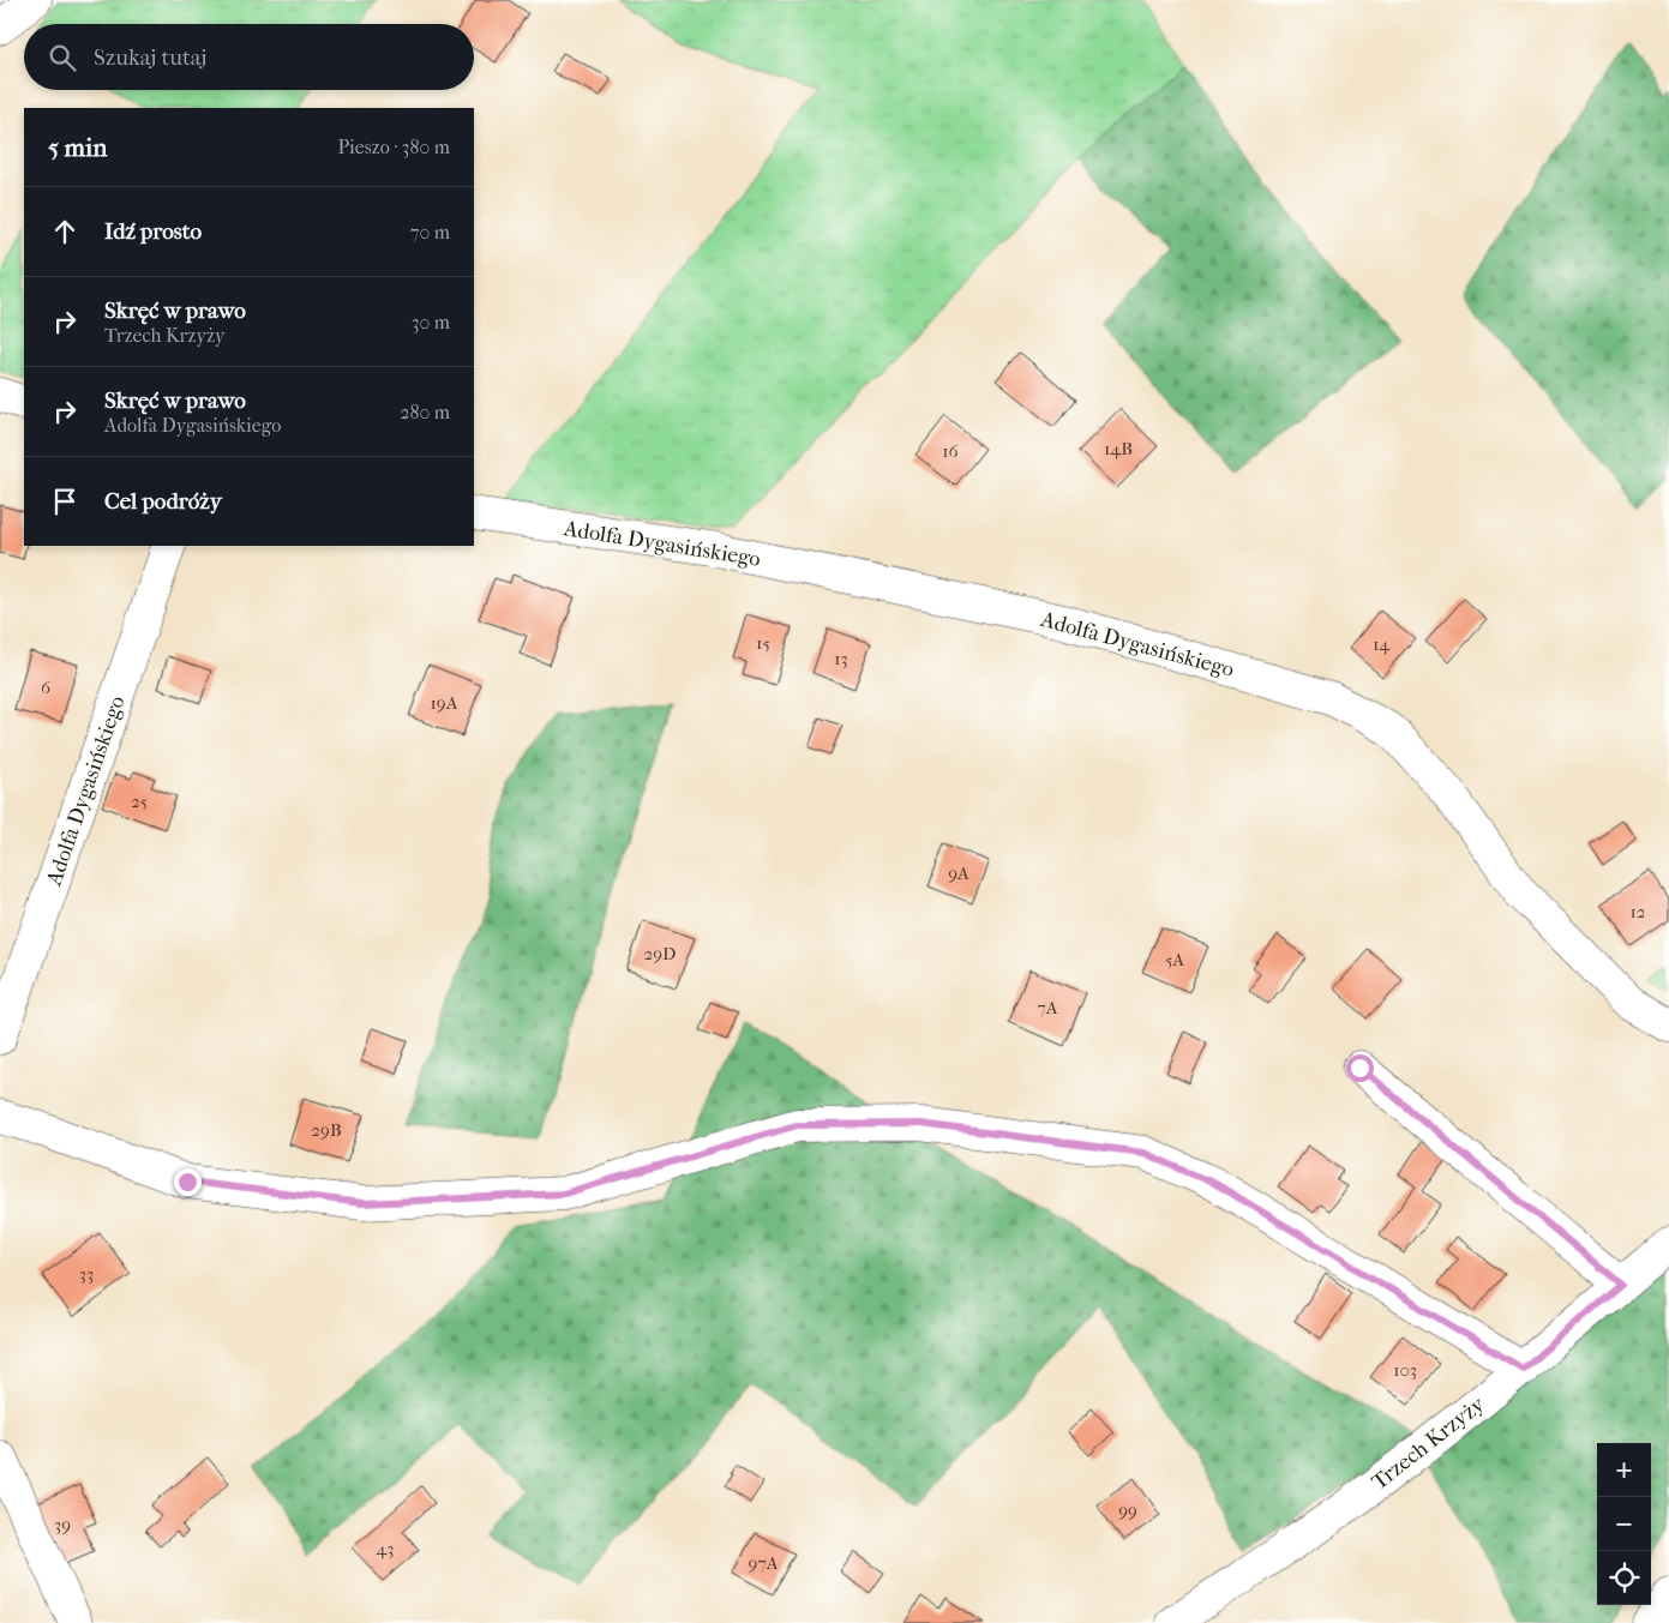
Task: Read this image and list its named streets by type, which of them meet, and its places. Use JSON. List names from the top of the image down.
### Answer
{
  "streets": {
    "street": ["Adolfa Dygasińskiego", "Trzech Krzyży"]
  },
  "house_numbers": [
    "14B",
    "16",
    "15",
    "14",
    "13",
    "6",
    "19A",
    "25",
    "9A",
    "12",
    "29D",
    "5A",
    "7A",
    "29B",
    "33",
    "103",
    "99",
    "39",
    "43",
    "97A"
  ],
  "page": {
    "search": "Szukaj tutaj",
    "heading": ["5 min", "Pieszo · 380 m"],
    "list": [
      ["Idź prosto", "70 m"],
      ["Skręć w prawo", "Trzech Krzyży", "30 m"],
      ["Skręć w prawo", "Adolfa Dygasińskiego", "280 m"],
      "Cel podróży"
    ],
    "map_buttons": ["+", "−"]
  }
}
